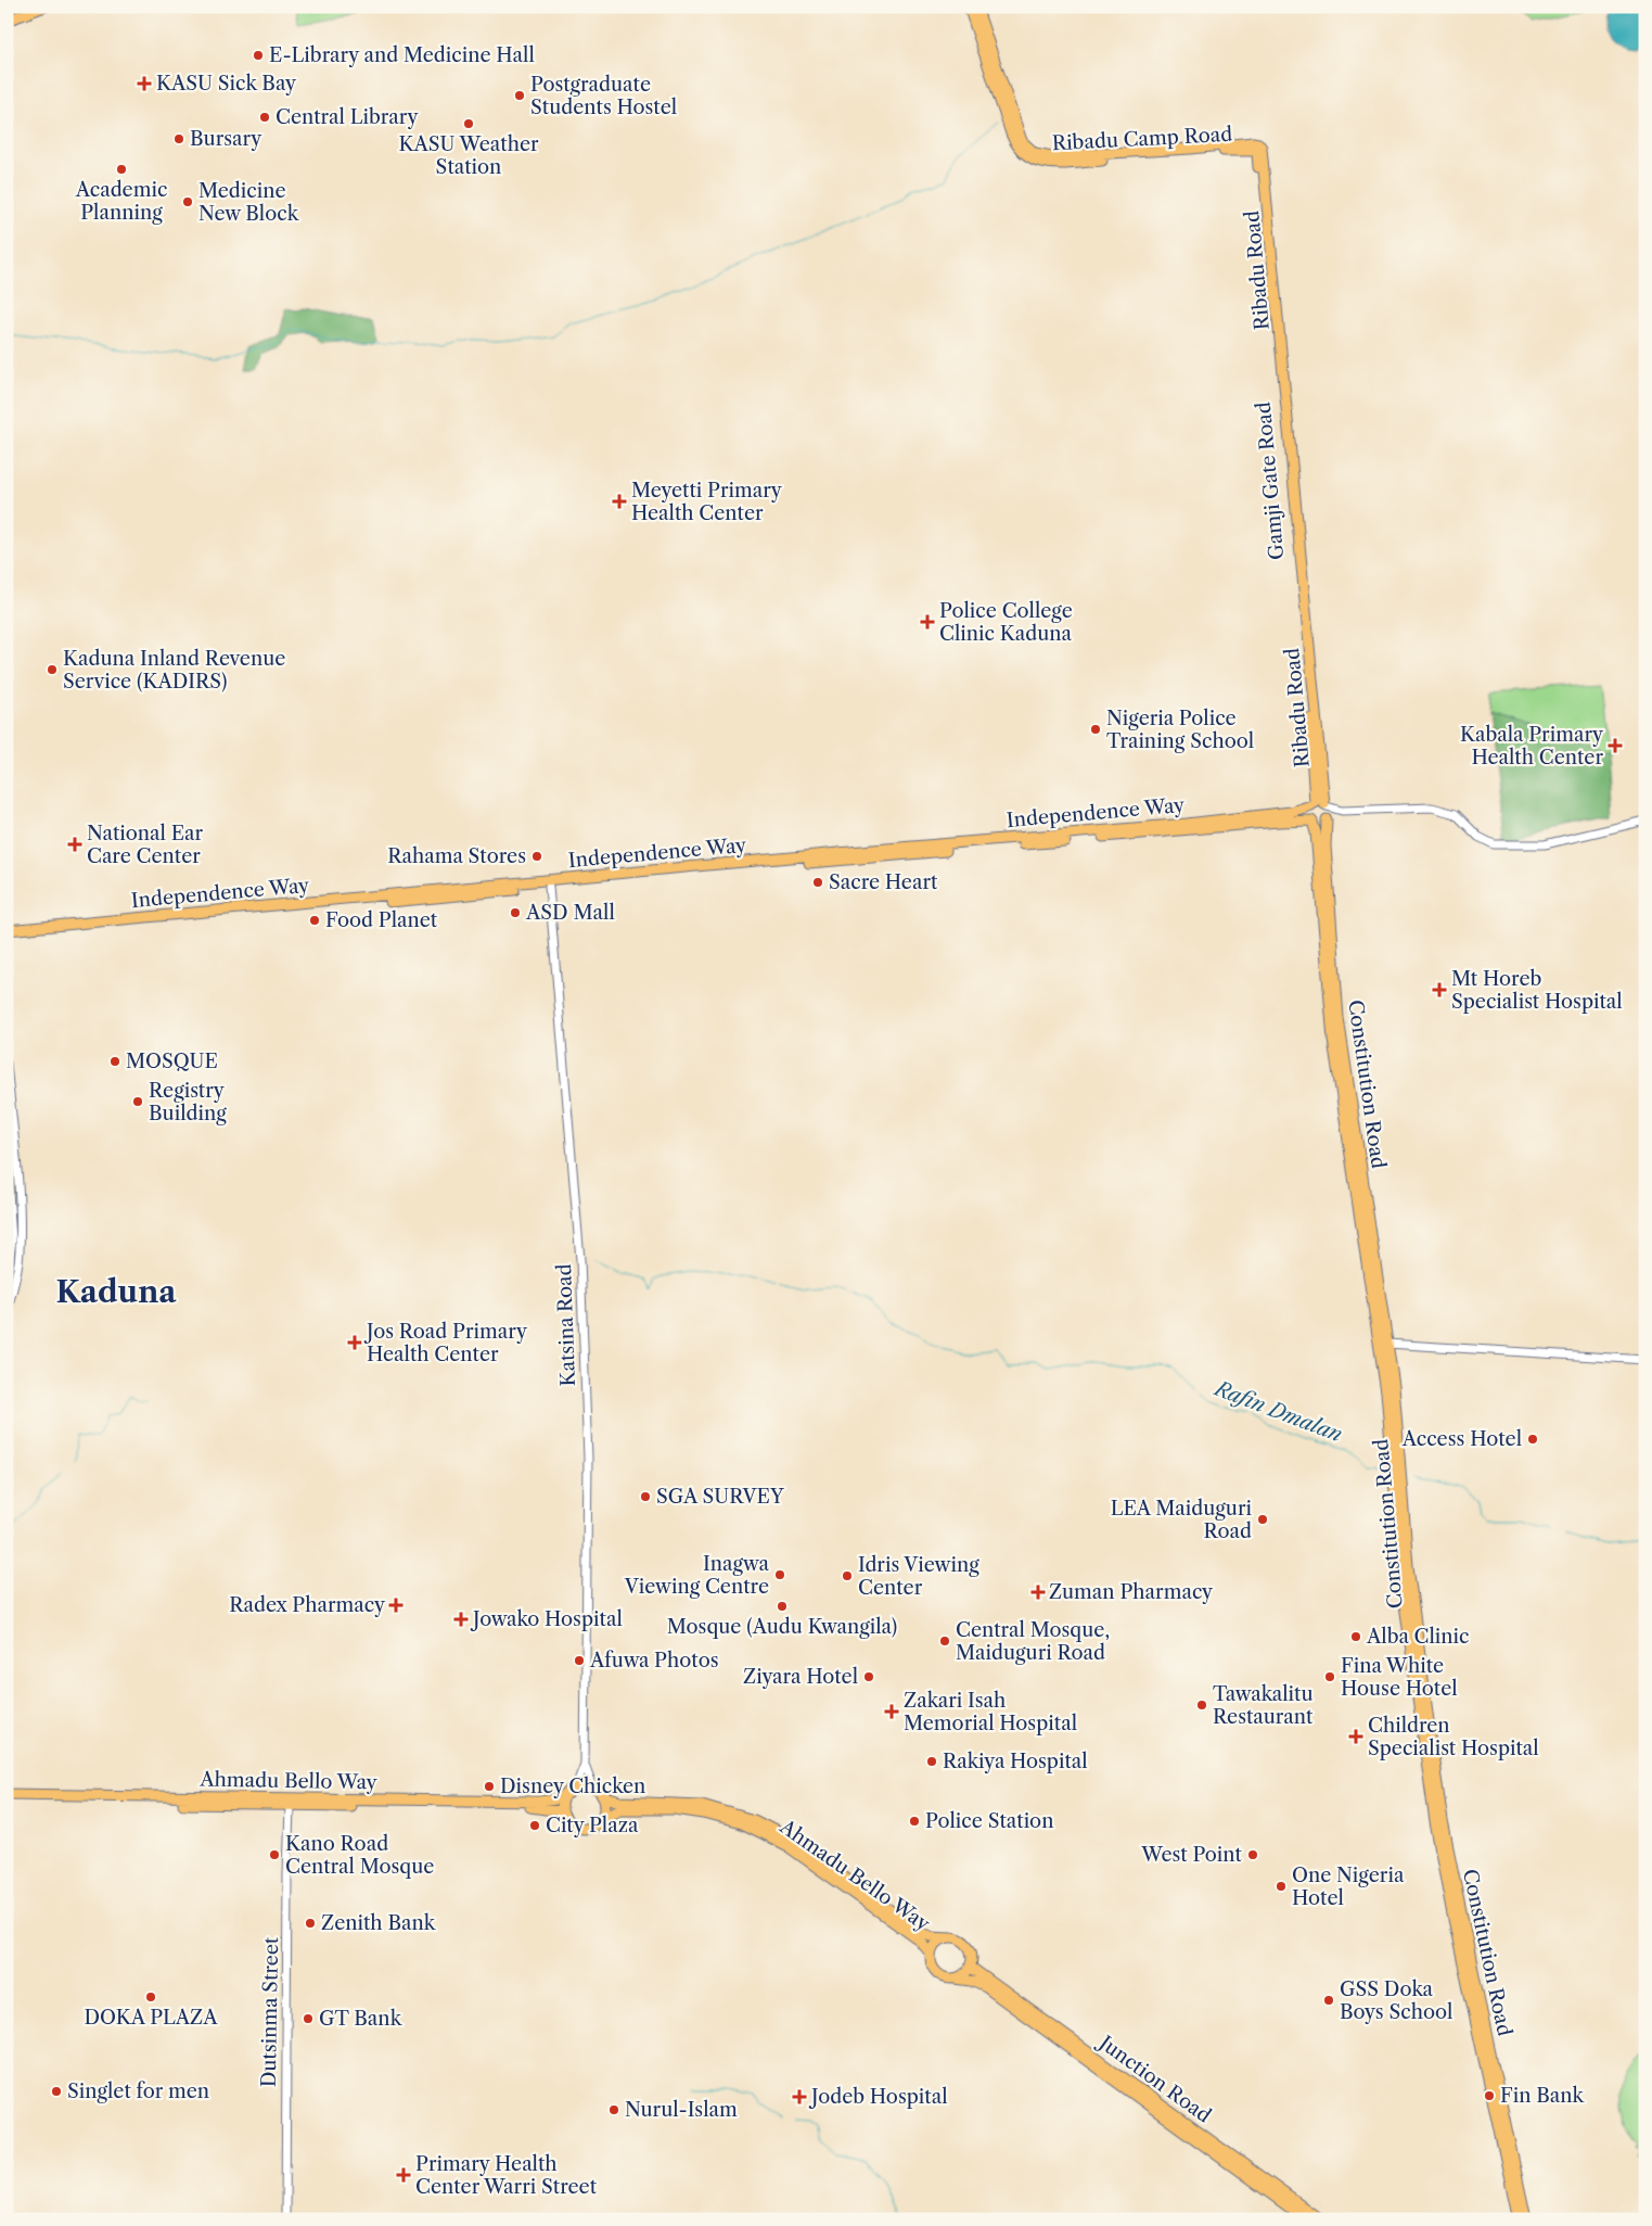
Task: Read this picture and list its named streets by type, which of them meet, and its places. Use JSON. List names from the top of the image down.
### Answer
{
  "streets": {
    "main road": [
      "Ribadu Camp Road",
      "Ribadu Road",
      "Gamji Gate Road",
      "Independence Way",
      "Constitution Road",
      "Ahmadu Bello Way",
      "Junction Road"
    ],
    "street": ["Katsina Road", "Dutsinma Street"]
  },
  "crossings": [
    ["Ribadu Camp Road", "Gamji Gate Road"],
    ["Ribadu Road", "Gamji Gate Road"],
    ["Ribadu Road", "Independence Way"],
    ["Ribadu Road", "Constitution Road"],
    ["Gamji Gate Road", "Independence Way"],
    ["Gamji Gate Road", "Constitution Road"],
    ["Independence Way", "Constitution Road"],
    ["Independence Way", "Katsina Road"],
    ["Katsina Road", "Ahmadu Bello Way"],
    ["Ahmadu Bello Way", "Dutsinma Street"],
    ["Ahmadu Bello Way", "Junction Road"]
  ],
  "districts": ["Kaduna"],
  "water": ["Rafin Dmalan"],
  "places": {
    "other": [
      "E-Library and Medicine Hall",
      "Postgraduate Students Hostel",
      "Central Library",
      "KASU Weather Station",
      "Bursary",
      "Academic Planning",
      "Medicine New Block",
      "Kaduna Inland Revenue Service (KADIRS)",
      "Nigeria Police Training School",
      "Rahama Stores",
      "Sacre Heart",
      "ASD Mall",
      "Food Planet",
      "MOSQUE",
      "Registry Building",
      "Access Hotel",
      "SGA SURVEY",
      "LEA Maiduguri Road",
      "Inagwa Viewing Centre",
      "Idris Viewing Center",
      "Mosque (Audu Kwangila)",
      "Alba Clinic",
      "Central Mosque, Maiduguri Road",
      "Afuwa Photos",
      "Ziyara Hotel",
      "Fina White House Hotel",
      "Tawakalitu Restaurant",
      "Rakiya Hospital",
      "Disney Chicken",
      "Police Station",
      "City Plaza",
      "Kano Road Central Mosque",
      "West Point",
      "One Nigeria Hotel",
      "Zenith Bank",
      "DOKA PLAZA",
      "GSS Doka Boys School",
      "GT Bank",
      "Singlet for men",
      "Fin Bank",
      "Nurul-Islam"
    ],
    "health": [
      "KASU Sick Bay",
      "Meyetti Primary Health Center",
      "Police College Clinic Kaduna",
      "Kabala Primary Health Center",
      "National Ear Care Center",
      "Mt Horeb Specialist Hospital",
      "Jos Road Primary Health Center",
      "Zuman Pharmacy",
      "Radex Pharmacy",
      "Jowako Hospital",
      "Zakari Isah Memorial Hospital",
      "Children Specialist Hospital",
      "Jodeb Hospital",
      "Primary Health Center Warri Street"
    ]
  }
}
